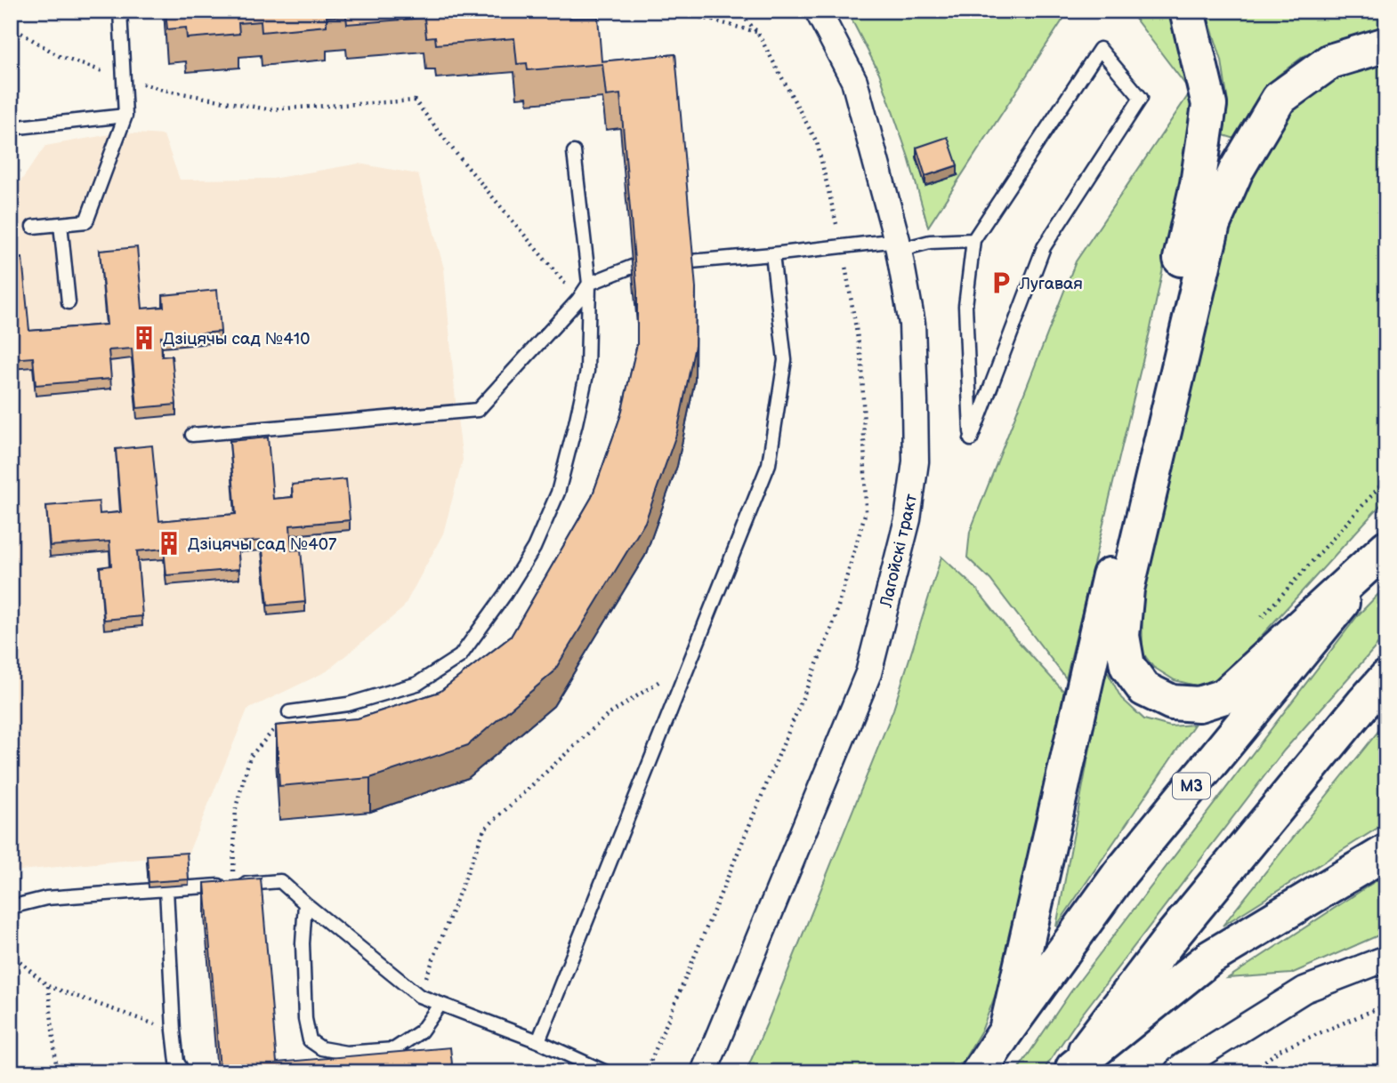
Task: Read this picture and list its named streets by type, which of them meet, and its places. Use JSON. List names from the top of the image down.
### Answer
{
  "streets": {
    "main road": ["М3"],
    "street": ["Лагойскі тракт"]
  },
  "places": {
    "parking": ["Лугавая"],
    "building": ["Дзіцячы сад №410", "Дзіцячы сад №407"]
  }
}
